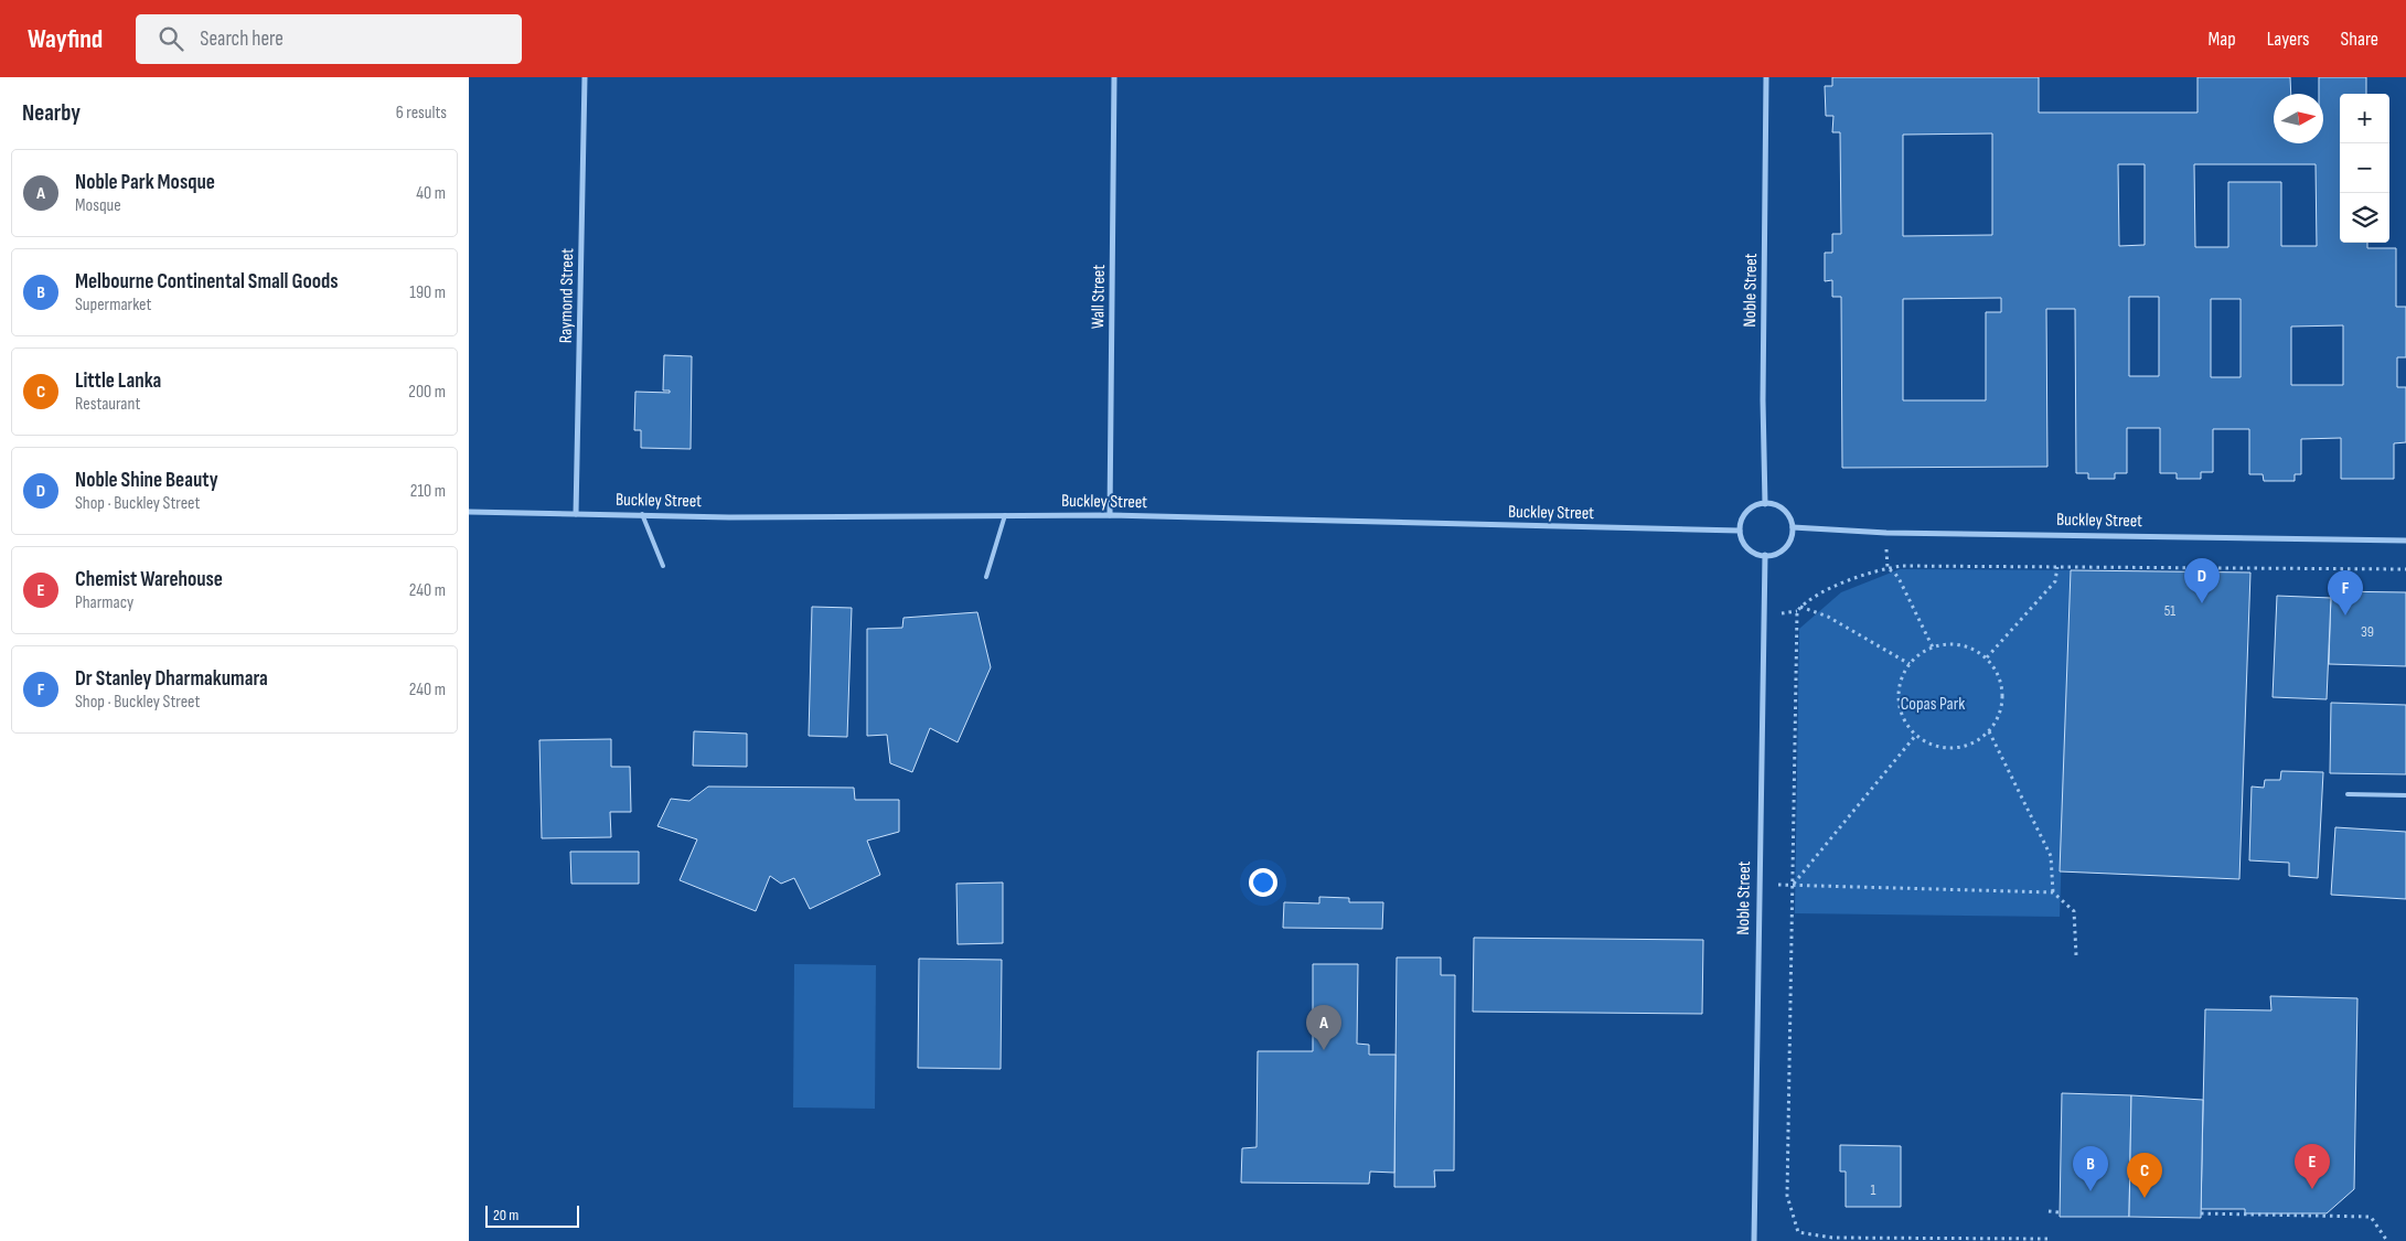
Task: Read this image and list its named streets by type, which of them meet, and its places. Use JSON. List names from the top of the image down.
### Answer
{
  "streets": {
    "street": [
      "Noble Street",
      "Raymond Street",
      "Wall Street",
      "Buckley Street"
    ]
  },
  "crossings": [
    ["Noble Street", "Buckley Street"],
    ["Raymond Street", "Buckley Street"],
    ["Wall Street", "Buckley Street"]
  ],
  "parks": ["Copas Park"],
  "house_numbers": ["51", "39", "1"],
  "scale_bar": "20 m",
  "north": "right",
  "page": {
    "header": "Wayfind",
    "search": "Search here",
    "nav": ["Map", "Layers", "Share"],
    "heading": ["Nearby", "6 results"],
    "map_buttons": ["+", "−"],
    "list": [
      {
        "mark": "A",
        "name": "Noble Park Mosque",
        "note": "Mosque",
        "value": "40 m"
      },
      {
        "mark": "B",
        "name": "Melbourne Continental Small Goods",
        "note": "Supermarket",
        "value": "190 m"
      },
      {
        "mark": "C",
        "name": "Little Lanka",
        "note": "Restaurant",
        "value": "200 m"
      },
      {
        "mark": "D",
        "name": "Noble Shine Beauty",
        "note": "Shop · Buckley Street",
        "value": "210 m"
      },
      {
        "mark": "E",
        "name": "Chemist Warehouse",
        "note": "Pharmacy",
        "value": "240 m"
      },
      {
        "mark": "F",
        "name": "Dr Stanley Dharmakumara",
        "note": "Shop · Buckley Street",
        "value": "240 m"
      }
    ],
    "pins": [
      "D",
      "F",
      "A",
      "E",
      "B",
      "C"
    ],
    "scale": "20 m"
  }
}
